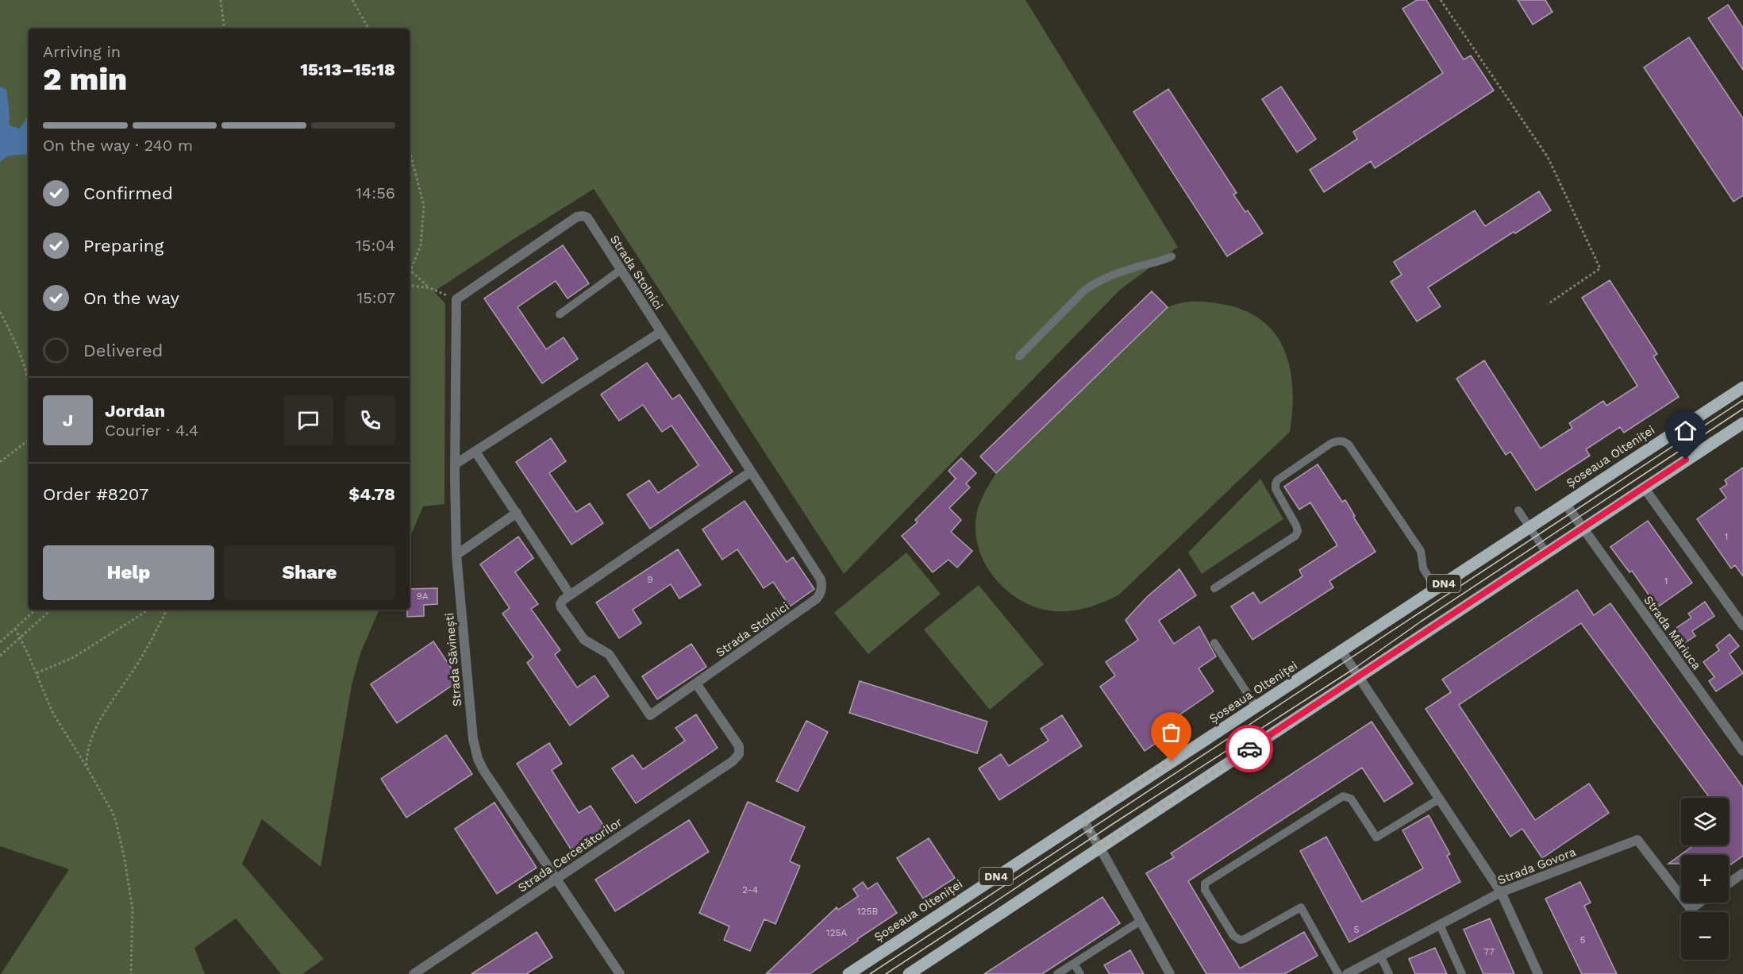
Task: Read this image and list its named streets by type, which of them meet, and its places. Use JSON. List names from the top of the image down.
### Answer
{
  "streets": {
    "main road": ["Șoseaua Olteniței", "DN4"],
    "street": [
      "Strada Stolnici",
      "Strada Măriuca",
      "Strada Săvinești",
      "Strada Cercetătorilor",
      "Strada Govora"
    ]
  },
  "crossings": [
    ["Strada Stolnici", "Strada Săvinești"],
    ["Strada Stolnici", "Strada Cercetătorilor"],
    ["Șoseaua Olteniței", "DN4"],
    ["Șoseaua Olteniței", "Strada Măriuca"],
    ["DN4", "Strada Măriuca"],
    ["Strada Săvinești", "Strada Cercetătorilor"]
  ],
  "house_numbers": [
    "1",
    "9",
    "1",
    "9A",
    "2-4",
    "125B",
    "5",
    "125A",
    "5",
    "77"
  ],
  "page": {
    "heading": ["2 min", "Arriving in", "15:13–15:18"],
    "panel": [
      "Jordan",
      "Courier · 4.4",
      "Order #8207",
      "$4.78"
    ],
    "bar": "On the way · 240 m",
    "list": [
      ["Confirmed", "14:56"],
      ["Preparing", "15:04"],
      ["On the way", "15:07"],
      "Delivered"
    ],
    "round": "J",
    "buttons": ["Help", "Share"],
    "map_buttons": ["+", "−"]
  }
}
